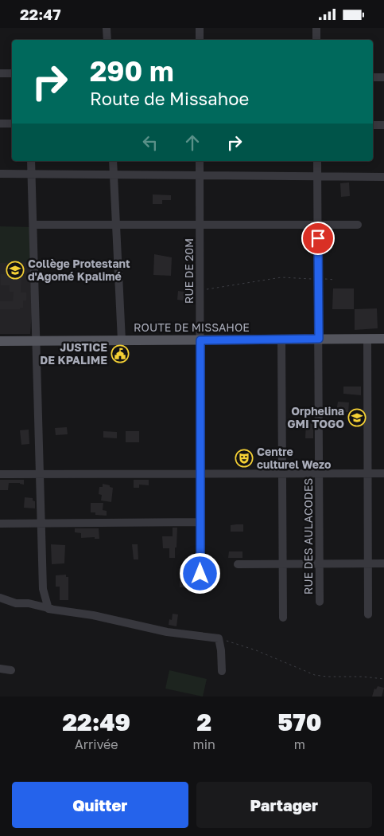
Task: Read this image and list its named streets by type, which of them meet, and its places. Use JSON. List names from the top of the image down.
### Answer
{
  "streets": {
    "main road": ["ROUTE DE MISSAHOE"],
    "street": ["RUE DE 20M", "RUE DES AULACODES"]
  },
  "crossings": [
    ["RUE DE 20M", "ROUTE DE MISSAHOE"],
    ["ROUTE DE MISSAHOE", "RUE DES AULACODES"]
  ],
  "places": {
    "school or university": ["Collège Protestant d'Agomé Kpalimé", "Orphelina GMI TOGO"],
    "public building": ["JUSTICE DE KPALIME"],
    "theatre": ["Centre culturel Wezo"]
  },
  "page": {
    "status": "22:47",
    "turn": ["290 m", "Route de Missahoe"],
    "eta": [
      "22:49",
      "Arrivée",
      "2",
      "min",
      "570",
      "m"
    ],
    "buttons": ["Quitter", "Partager"]
  }
}
